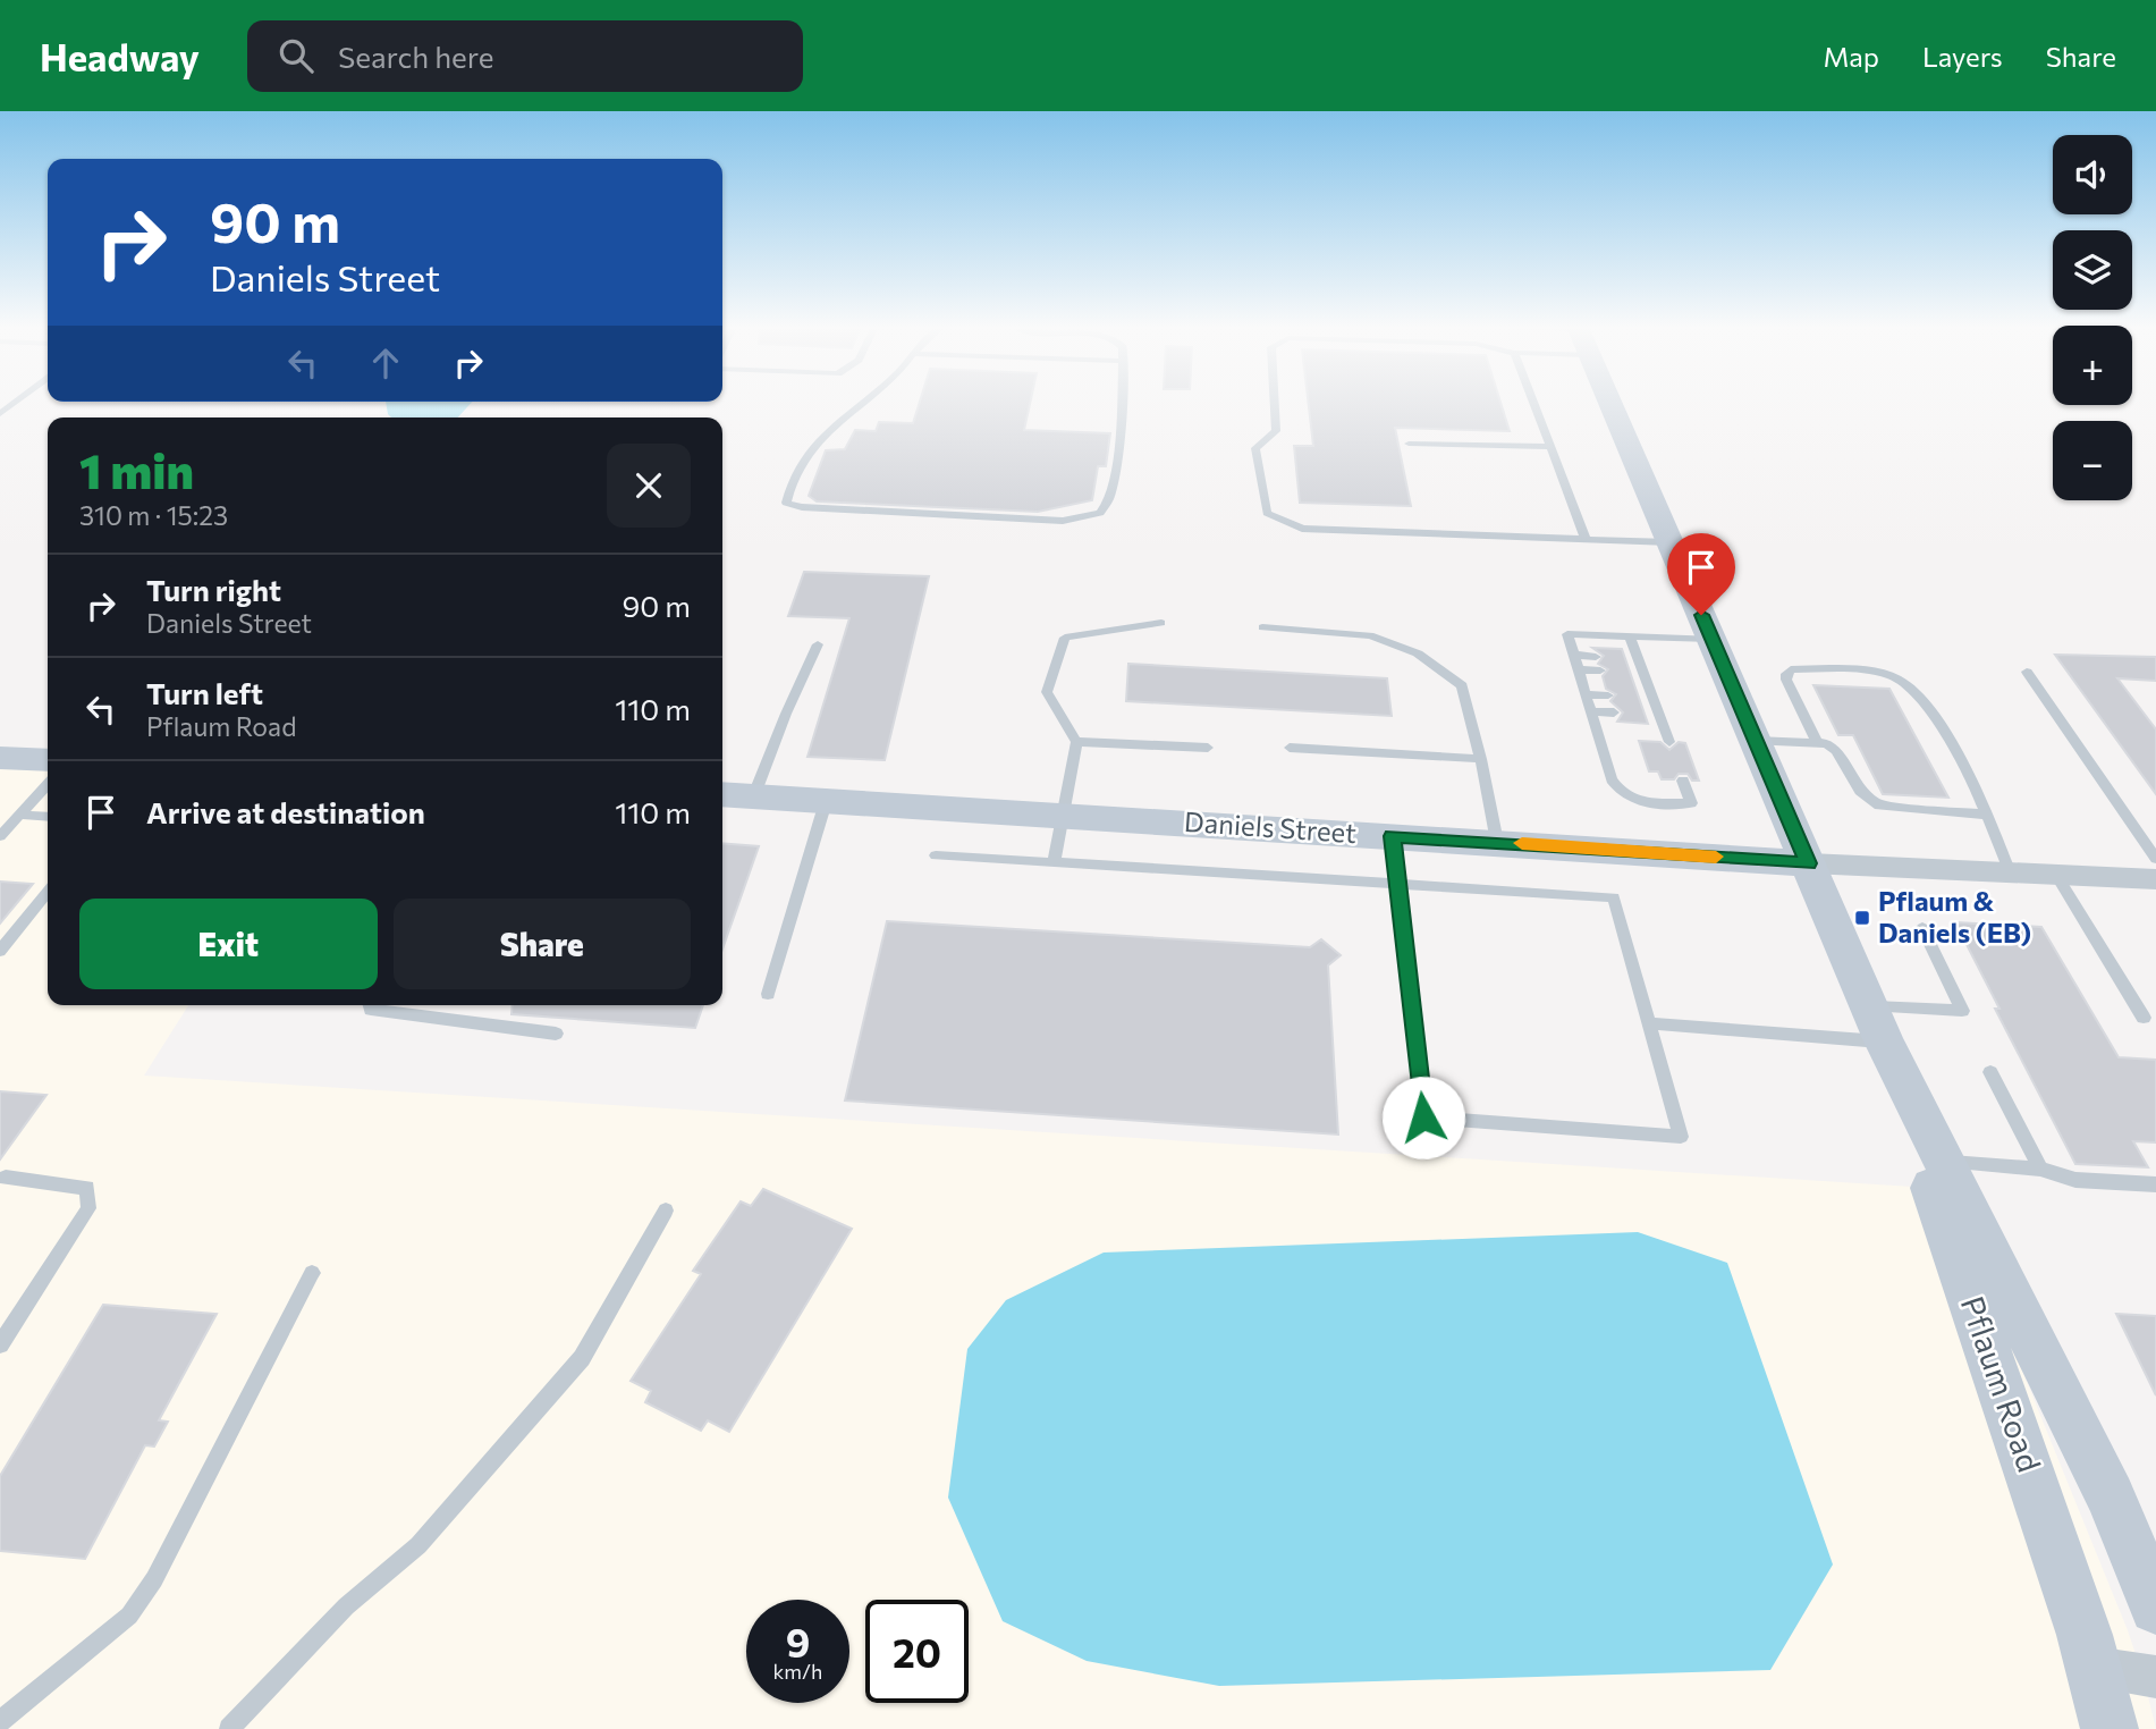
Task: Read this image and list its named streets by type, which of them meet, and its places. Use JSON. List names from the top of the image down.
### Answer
{
  "streets": {
    "street": ["Daniels Street", "Pflaum Road"]
  },
  "crossings": [
    ["Daniels Street", "Pflaum Road"]
  ],
  "places": {
    "transit": ["Pflaum & Daniels (EB)"]
  },
  "page": {
    "header": "Headway",
    "search": "Search here",
    "nav": ["Map", "Layers", "Share"],
    "map_buttons": ["+", "−"],
    "turn": ["90 m", "Daniels Street"],
    "heading": ["1 min", "310 m · 15:23"],
    "list": [
      {
        "name": "Turn right",
        "note": "Daniels Street",
        "value": "90 m"
      },
      {
        "name": "Turn left",
        "note": "Pflaum Road",
        "value": "110 m"
      },
      {
        "name": "Arrive at destination",
        "value": "110 m"
      }
    ],
    "buttons": ["Exit", "Share"],
    "speed": "9 km/h",
    "limit": "20"
  }
}
